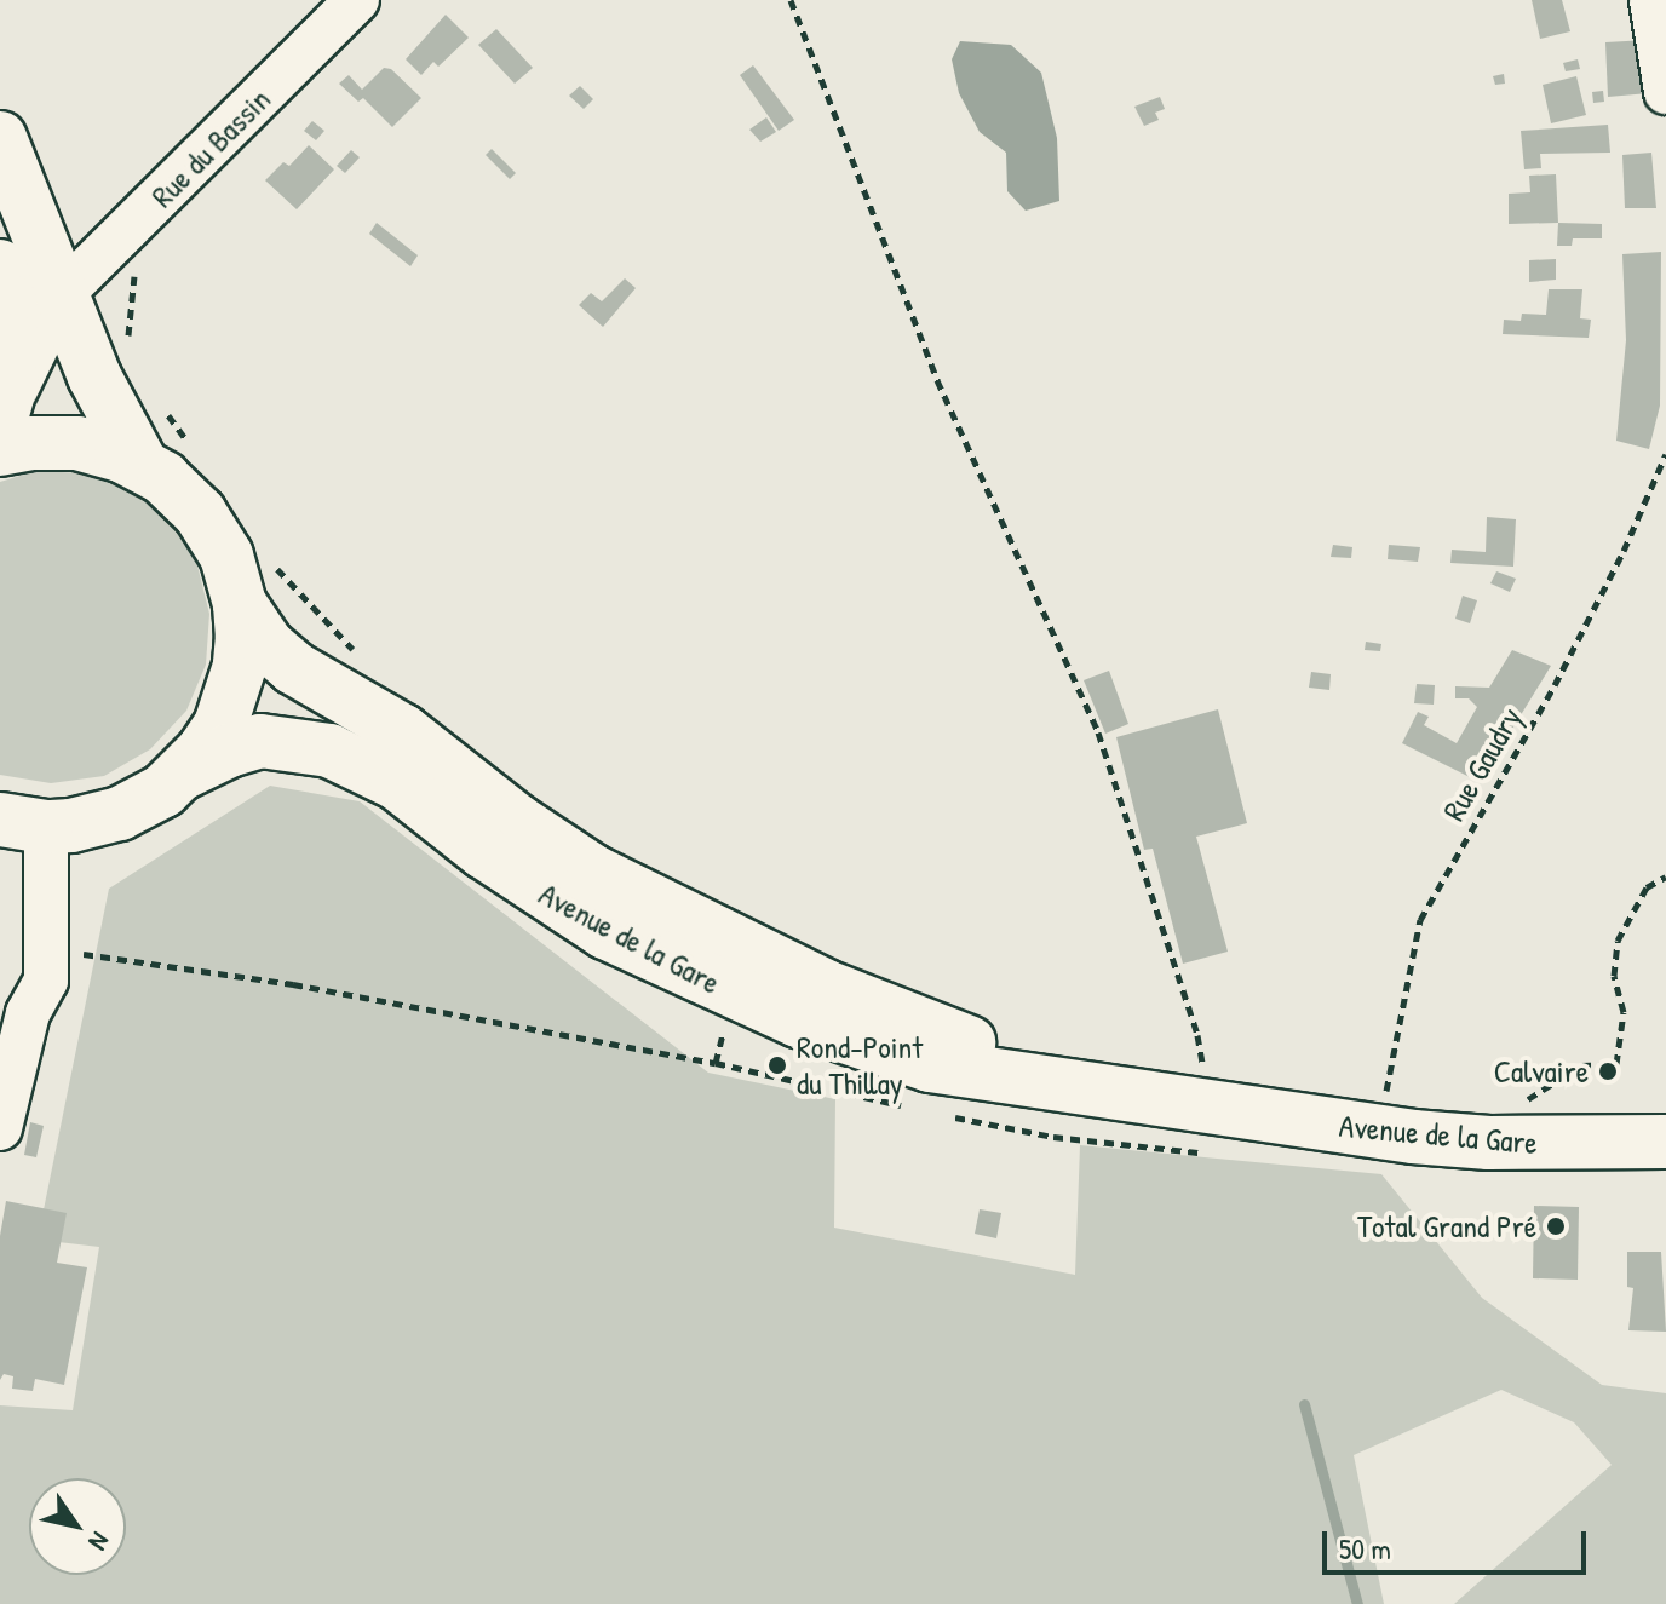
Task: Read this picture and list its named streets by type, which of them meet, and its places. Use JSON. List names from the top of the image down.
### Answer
{
  "streets": {
    "main road": ["Avenue de la Gare"],
    "street": ["Rue du Bassin"],
    "path": ["Rue Gaudry"]
  },
  "crossings": [
    ["Rue Gaudry", "Avenue de la Gare"]
  ],
  "places": ["Rond-Point du Thillay", "Calvaire", "Total Grand Pré"],
  "scale_bar": "50 m",
  "north": "bottom right"
}
